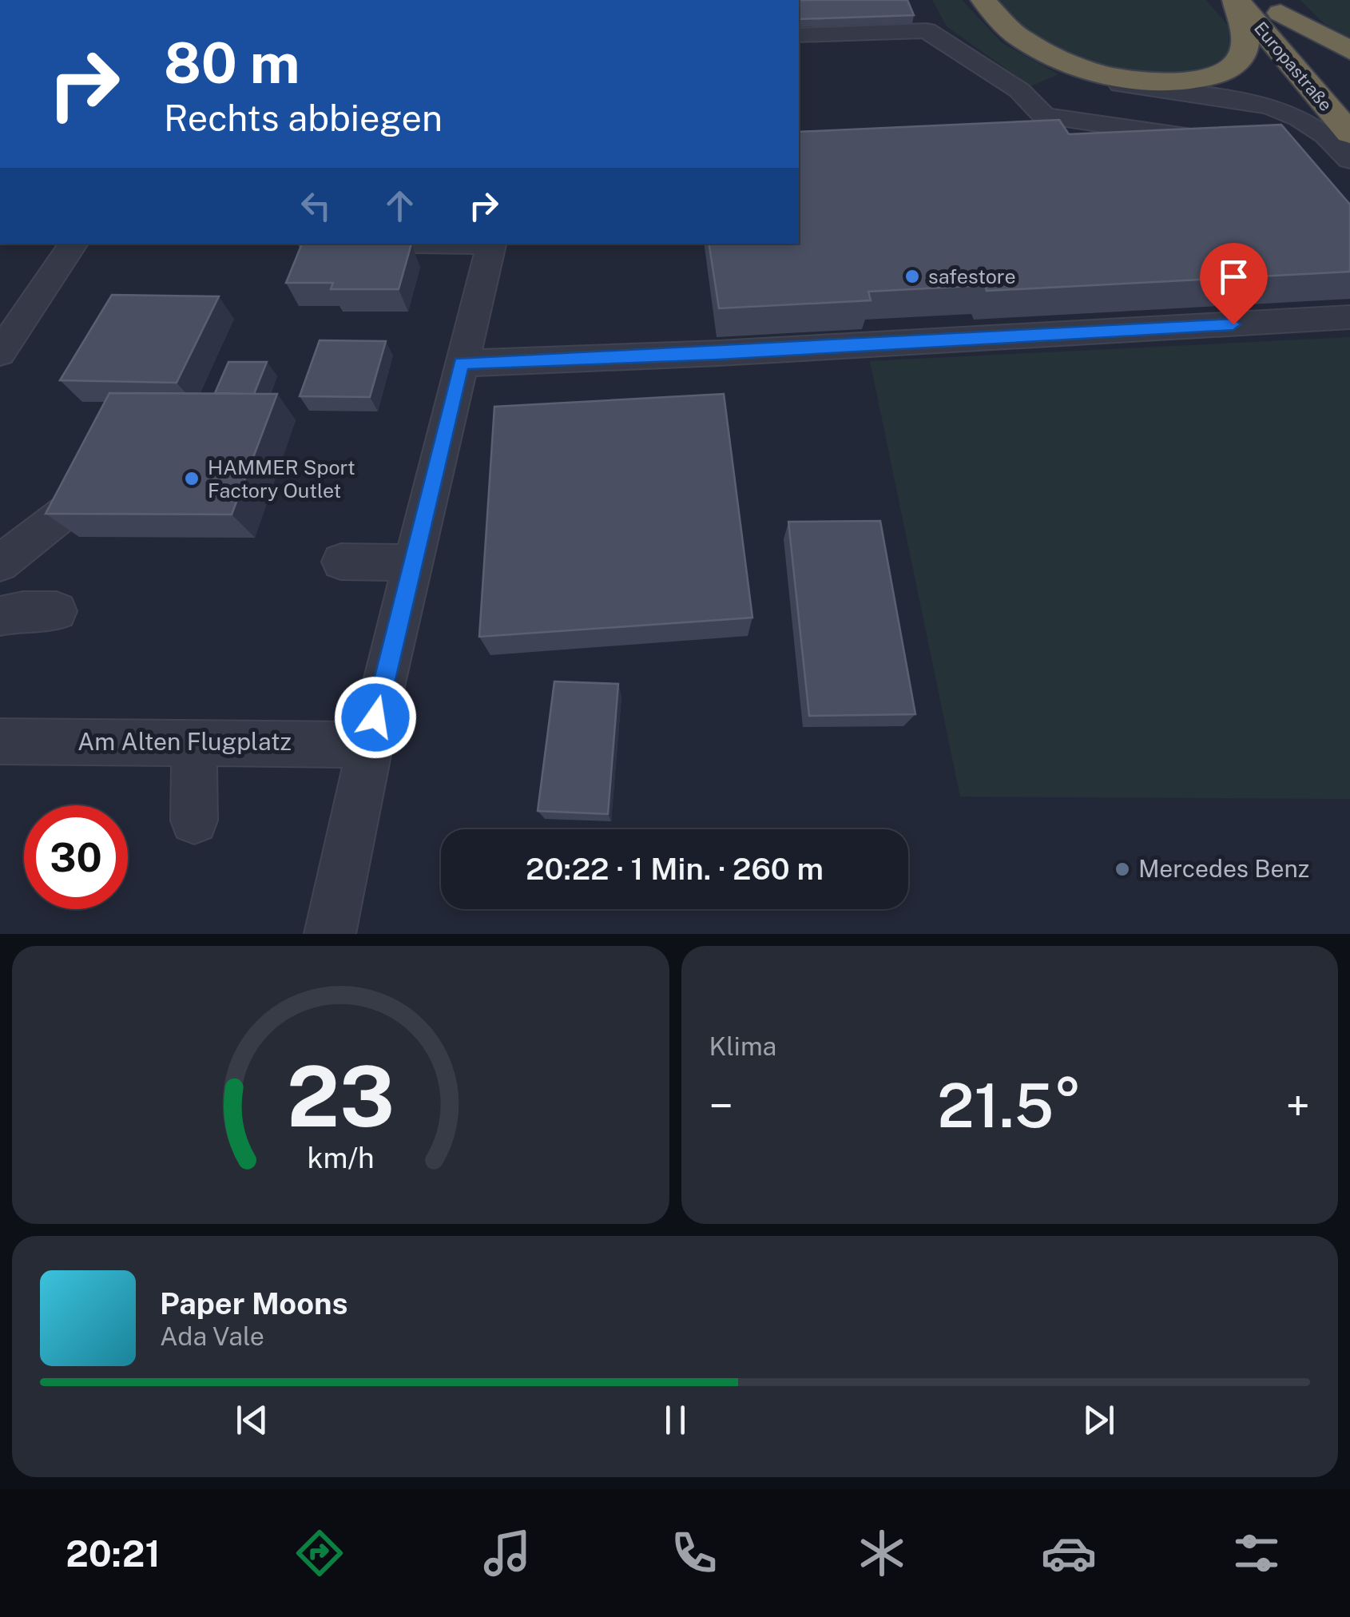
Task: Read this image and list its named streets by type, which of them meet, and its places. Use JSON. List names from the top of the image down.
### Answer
{
  "streets": {
    "highway": ["Europastraße"],
    "street": ["Am Alten Flugplatz"]
  },
  "places": ["safestore", "HAMMER Sport Factory Outlet", "Mercedes Benz"],
  "page": {
    "turn": ["80 m", "Rechts abbiegen"],
    "limit": "30",
    "trip": "20:22 · 1 Min. · 260 m",
    "tile": "Klima",
    "heat": ["−", "21.5°", "+"],
    "song": ["Paper Moons", "Ada Vale"],
    "tabs": "20:21",
    "gauge": ["23", "km/h"]
  }
}
